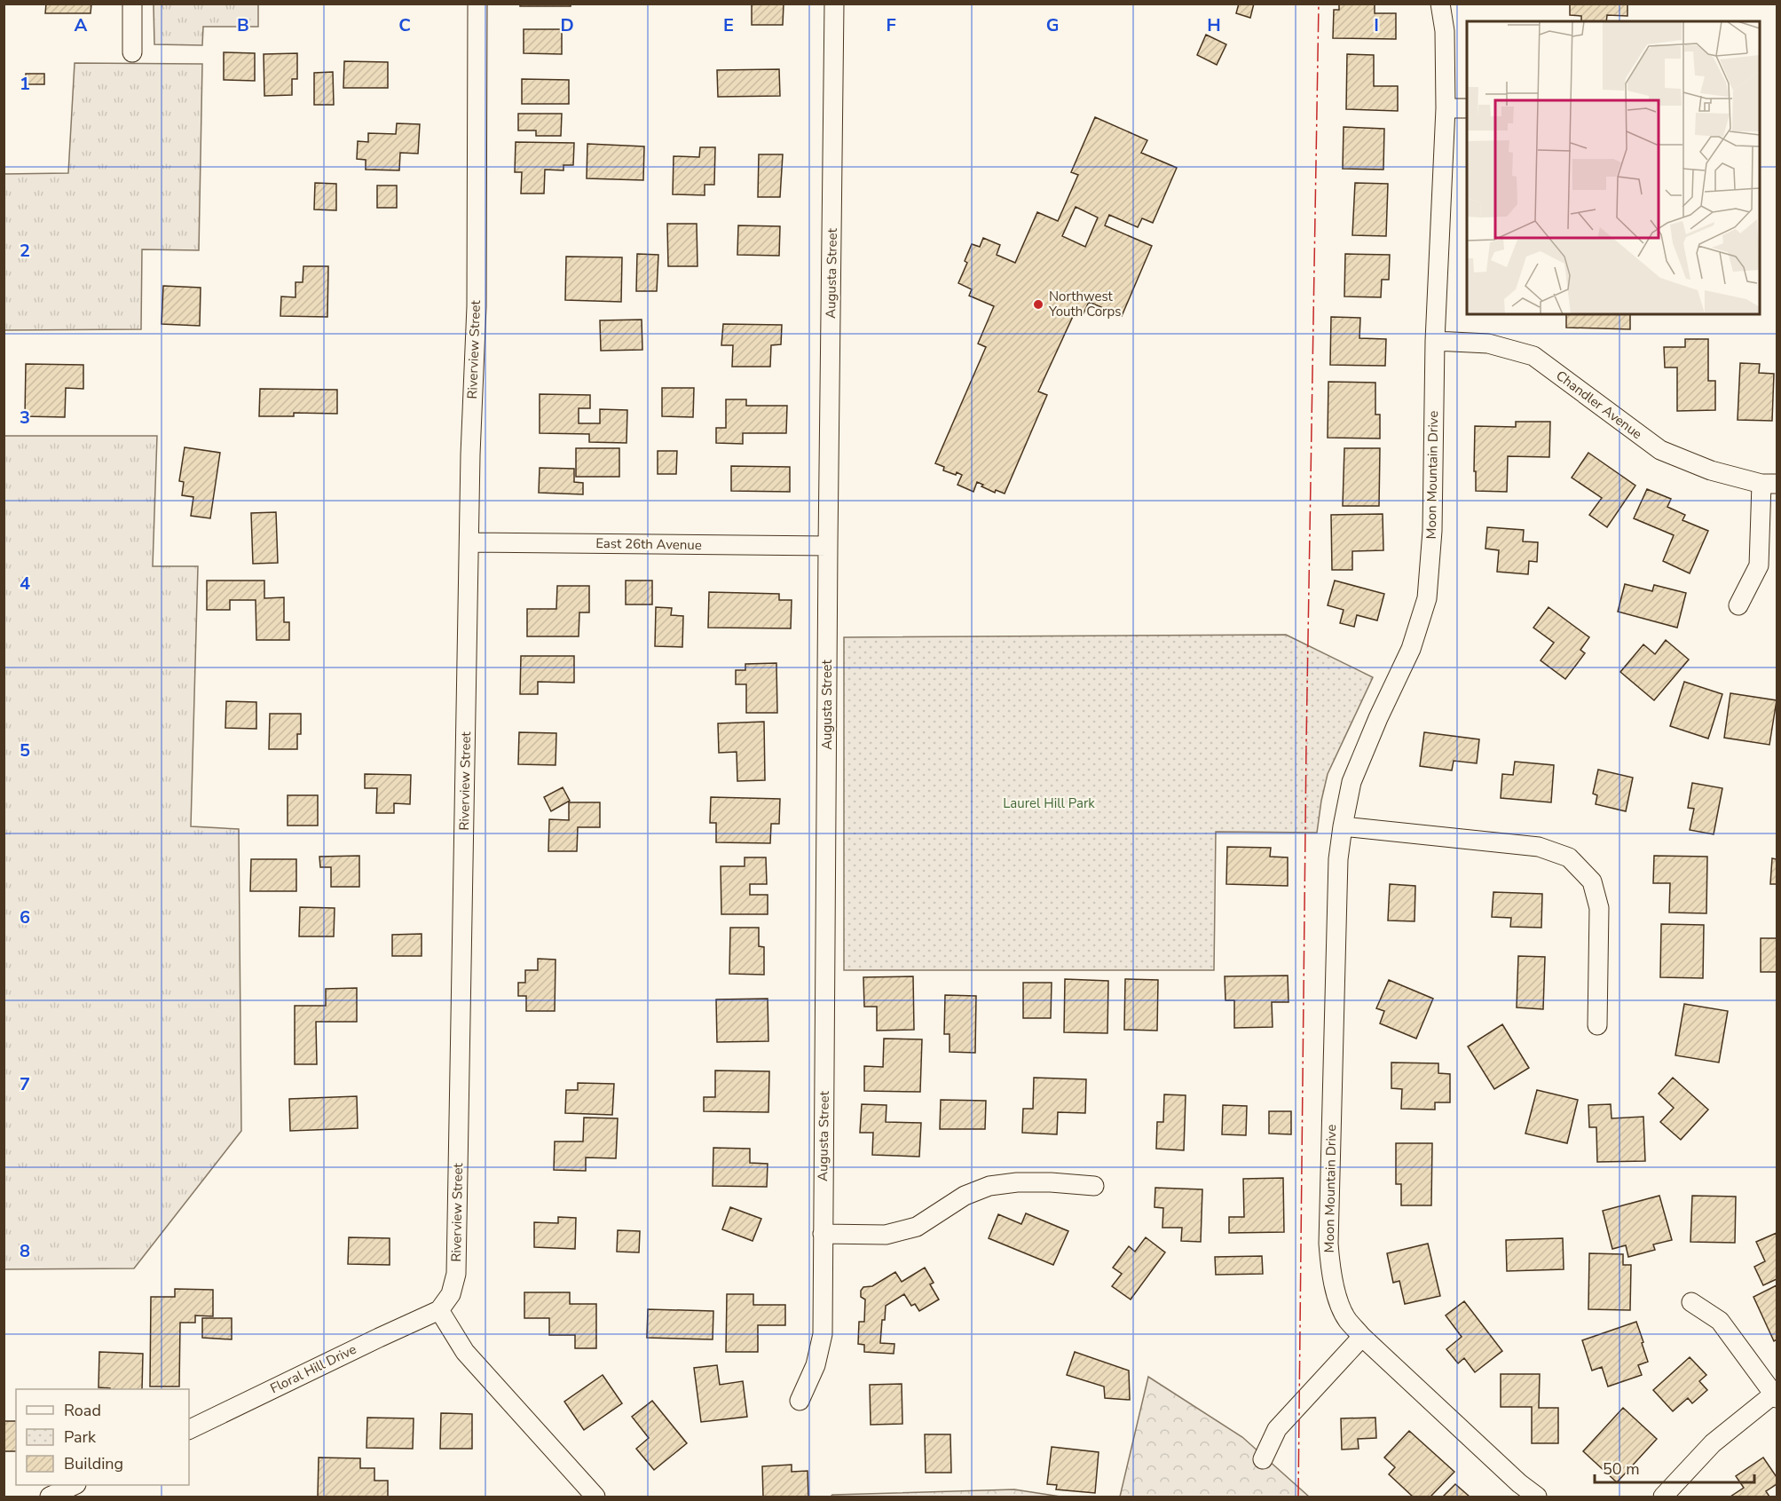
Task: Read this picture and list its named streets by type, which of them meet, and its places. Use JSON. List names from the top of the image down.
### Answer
{
  "streets": {
    "street": [
      "Augusta Street",
      "Riverview Street",
      "Chandler Avenue",
      "Moon Mountain Drive",
      "East 26th Avenue",
      "Floral Hill Drive"
    ]
  },
  "crossings": [
    ["Augusta Street", "East 26th Avenue"],
    ["Riverview Street", "East 26th Avenue"],
    ["Riverview Street", "Floral Hill Drive"],
    ["Chandler Avenue", "Moon Mountain Drive"]
  ],
  "parks": ["Laurel Hill Park"],
  "places": ["Northwest Youth Corps"],
  "legend": ["Road", "Park", "Building"],
  "scale_bar": "50 m",
  "grid": {
    "columns": [
      "A",
      "B",
      "C",
      "D",
      "E",
      "F",
      "G",
      "H",
      "I"
    ],
    "rows": [
      "1",
      "2",
      "3",
      "4",
      "5",
      "6",
      "7",
      "8"
    ]
  }
}
